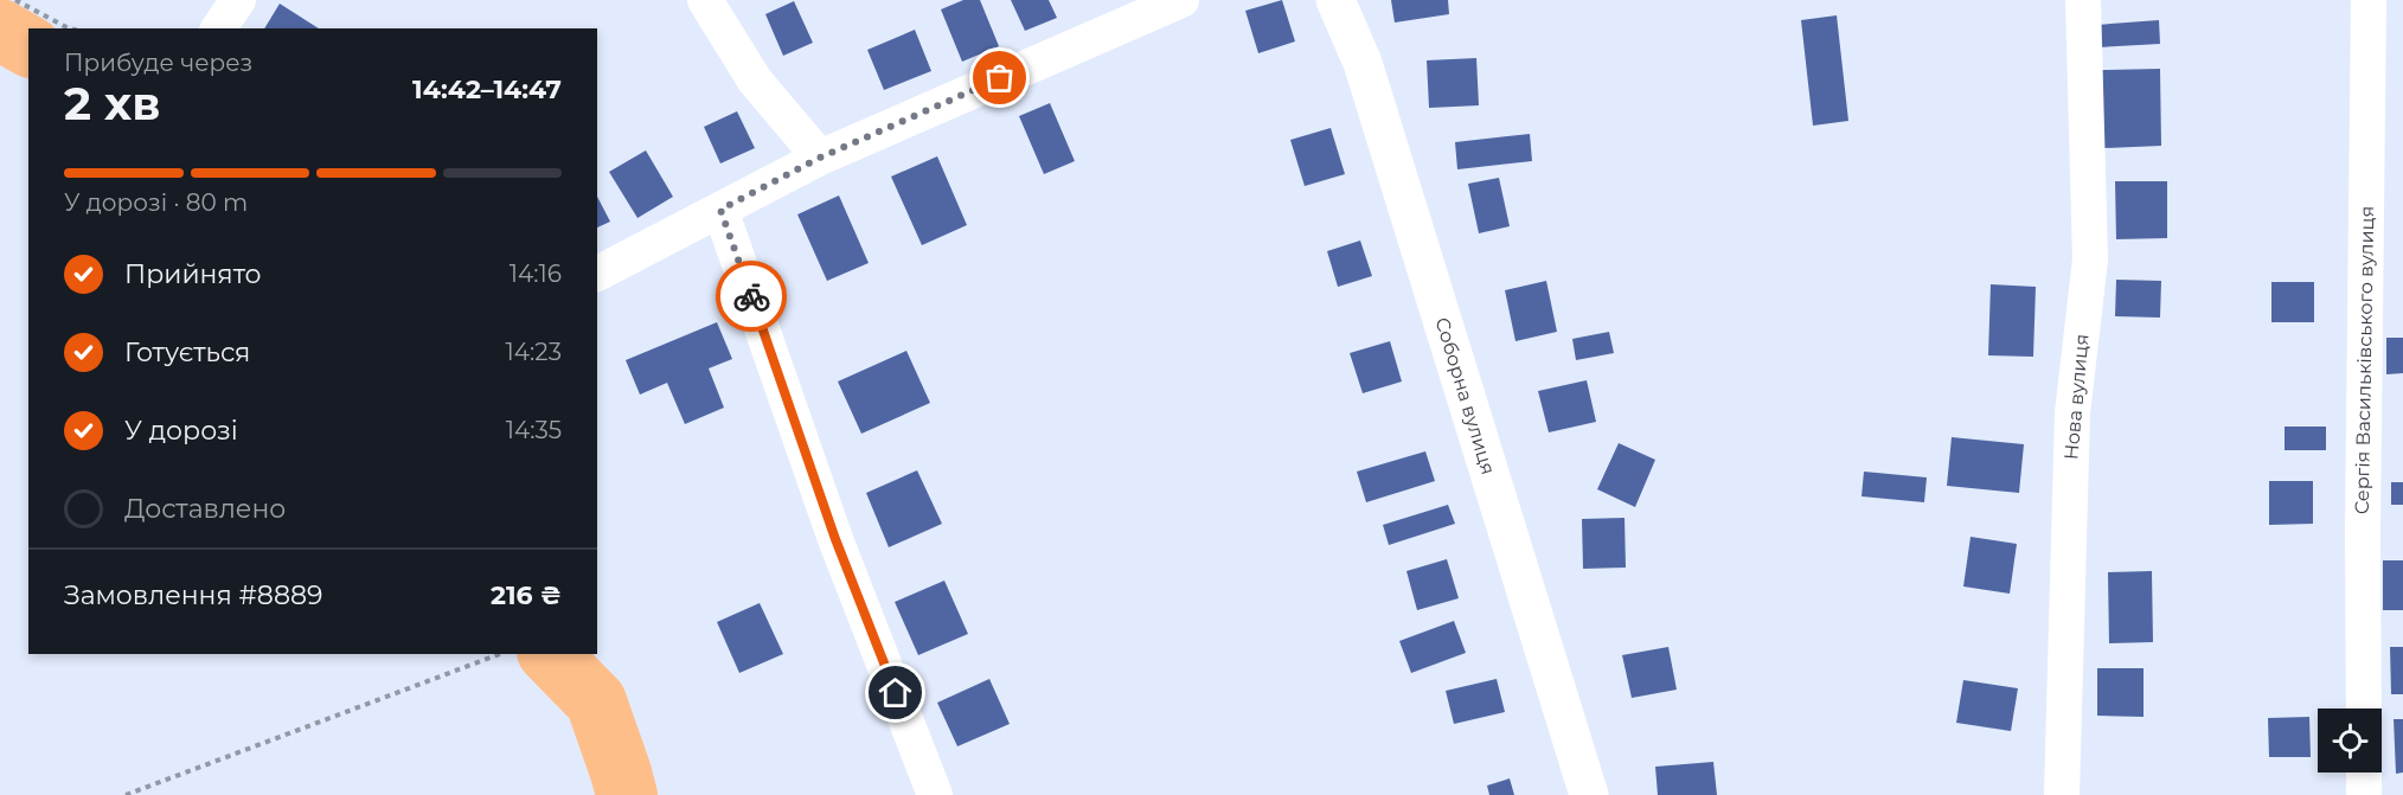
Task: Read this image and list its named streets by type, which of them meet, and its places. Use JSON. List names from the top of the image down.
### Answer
{
  "streets": {
    "street": ["Сергія Васильківського вулиця", "Соборна вулиця", "Нова вулиця"]
  },
  "page": {
    "heading": ["2 хв", "Прибуде через", "14:42–14:47"],
    "panel": ["Замовлення #8889", "216 ₴"],
    "bar": "У дорозі · 80 m",
    "list": [
      ["Прийнято", "14:16"],
      ["Готується", "14:23"],
      ["У дорозі", "14:35"],
      "Доставлено"
    ]
  }
}
